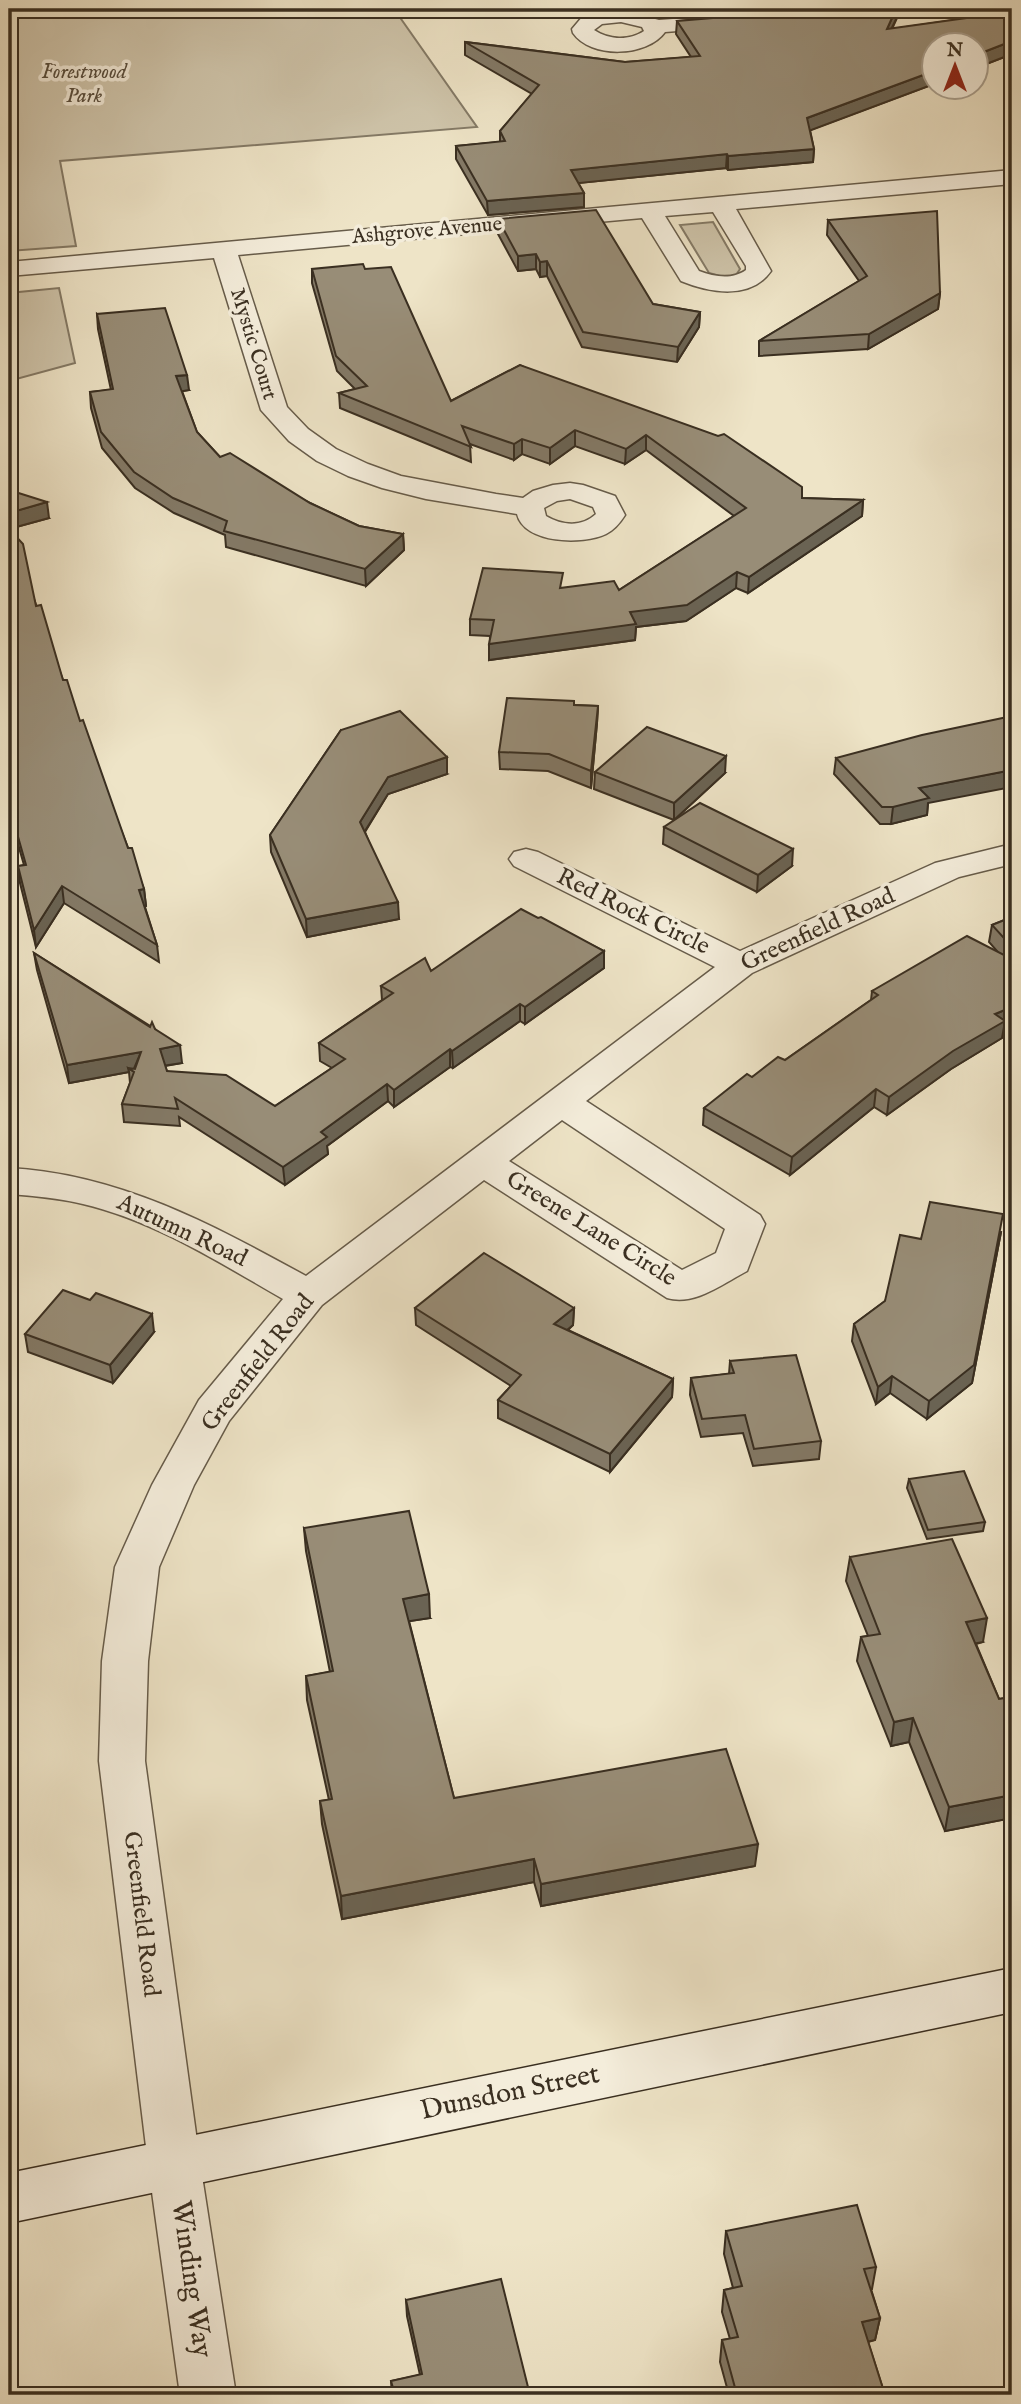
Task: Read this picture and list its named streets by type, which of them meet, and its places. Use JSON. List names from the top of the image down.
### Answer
{
  "streets": {
    "street": [
      "Ashgrove Avenue",
      "Mystic Court",
      "Red Rock Circle",
      "Greenfield Road",
      "Greene Lane Circle",
      "Autumn Road",
      "Dunsdon Street",
      "Winding Way"
    ]
  },
  "crossings": [
    ["Ashgrove Avenue", "Mystic Court"],
    ["Red Rock Circle", "Greenfield Road"],
    ["Greenfield Road", "Greene Lane Circle"],
    ["Greenfield Road", "Autumn Road"],
    ["Greenfield Road", "Dunsdon Street"],
    ["Greenfield Road", "Winding Way"],
    ["Dunsdon Street", "Winding Way"]
  ],
  "parks": ["Forestwood Park"],
  "north": "top"
}
